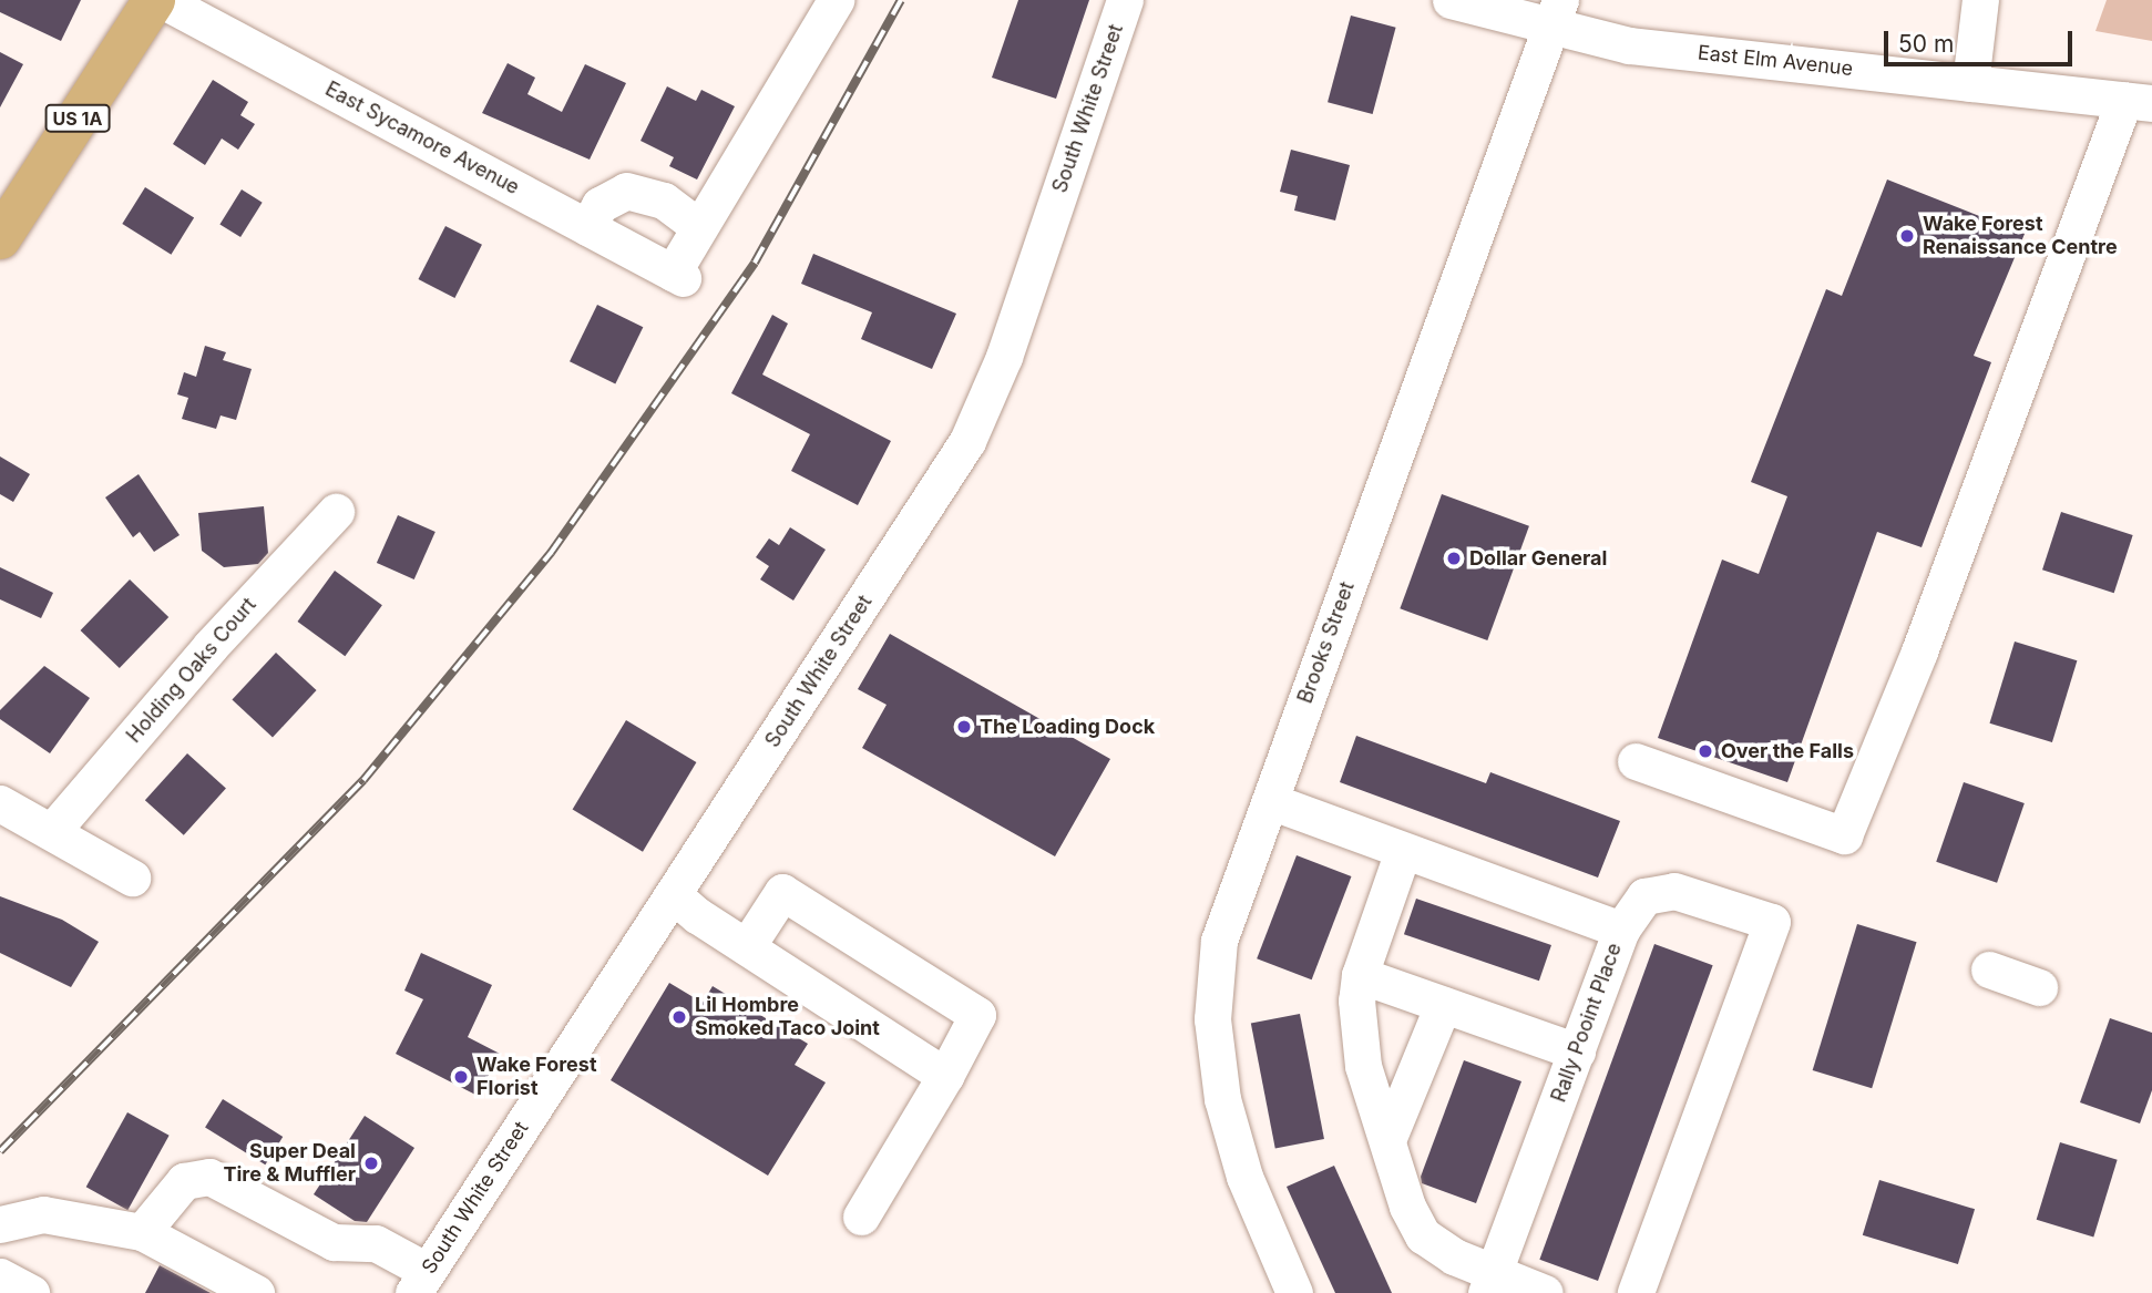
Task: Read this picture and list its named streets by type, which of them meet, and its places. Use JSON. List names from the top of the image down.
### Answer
{
  "streets": {
    "main road": ["US 1A"],
    "street": [
      "East Elm Avenue",
      "South White Street",
      "East Sycamore Avenue",
      "Brooks Street",
      "Holding Oaks Court",
      "Rally Pooint Place"
    ]
  },
  "crossings": [
    ["East Elm Avenue", "Brooks Street"],
    ["Brooks Street", "Rally Pooint Place"]
  ],
  "places": [
    "Wake Forest Renaissance Centre",
    "Dollar General",
    "The Loading Dock",
    "Over the Falls",
    "Lil Hombre Smoked Taco Joint",
    "Wake Forest Florist",
    "Super Deal Tire & Muffler"
  ],
  "scale_bar": "50 m"
}
